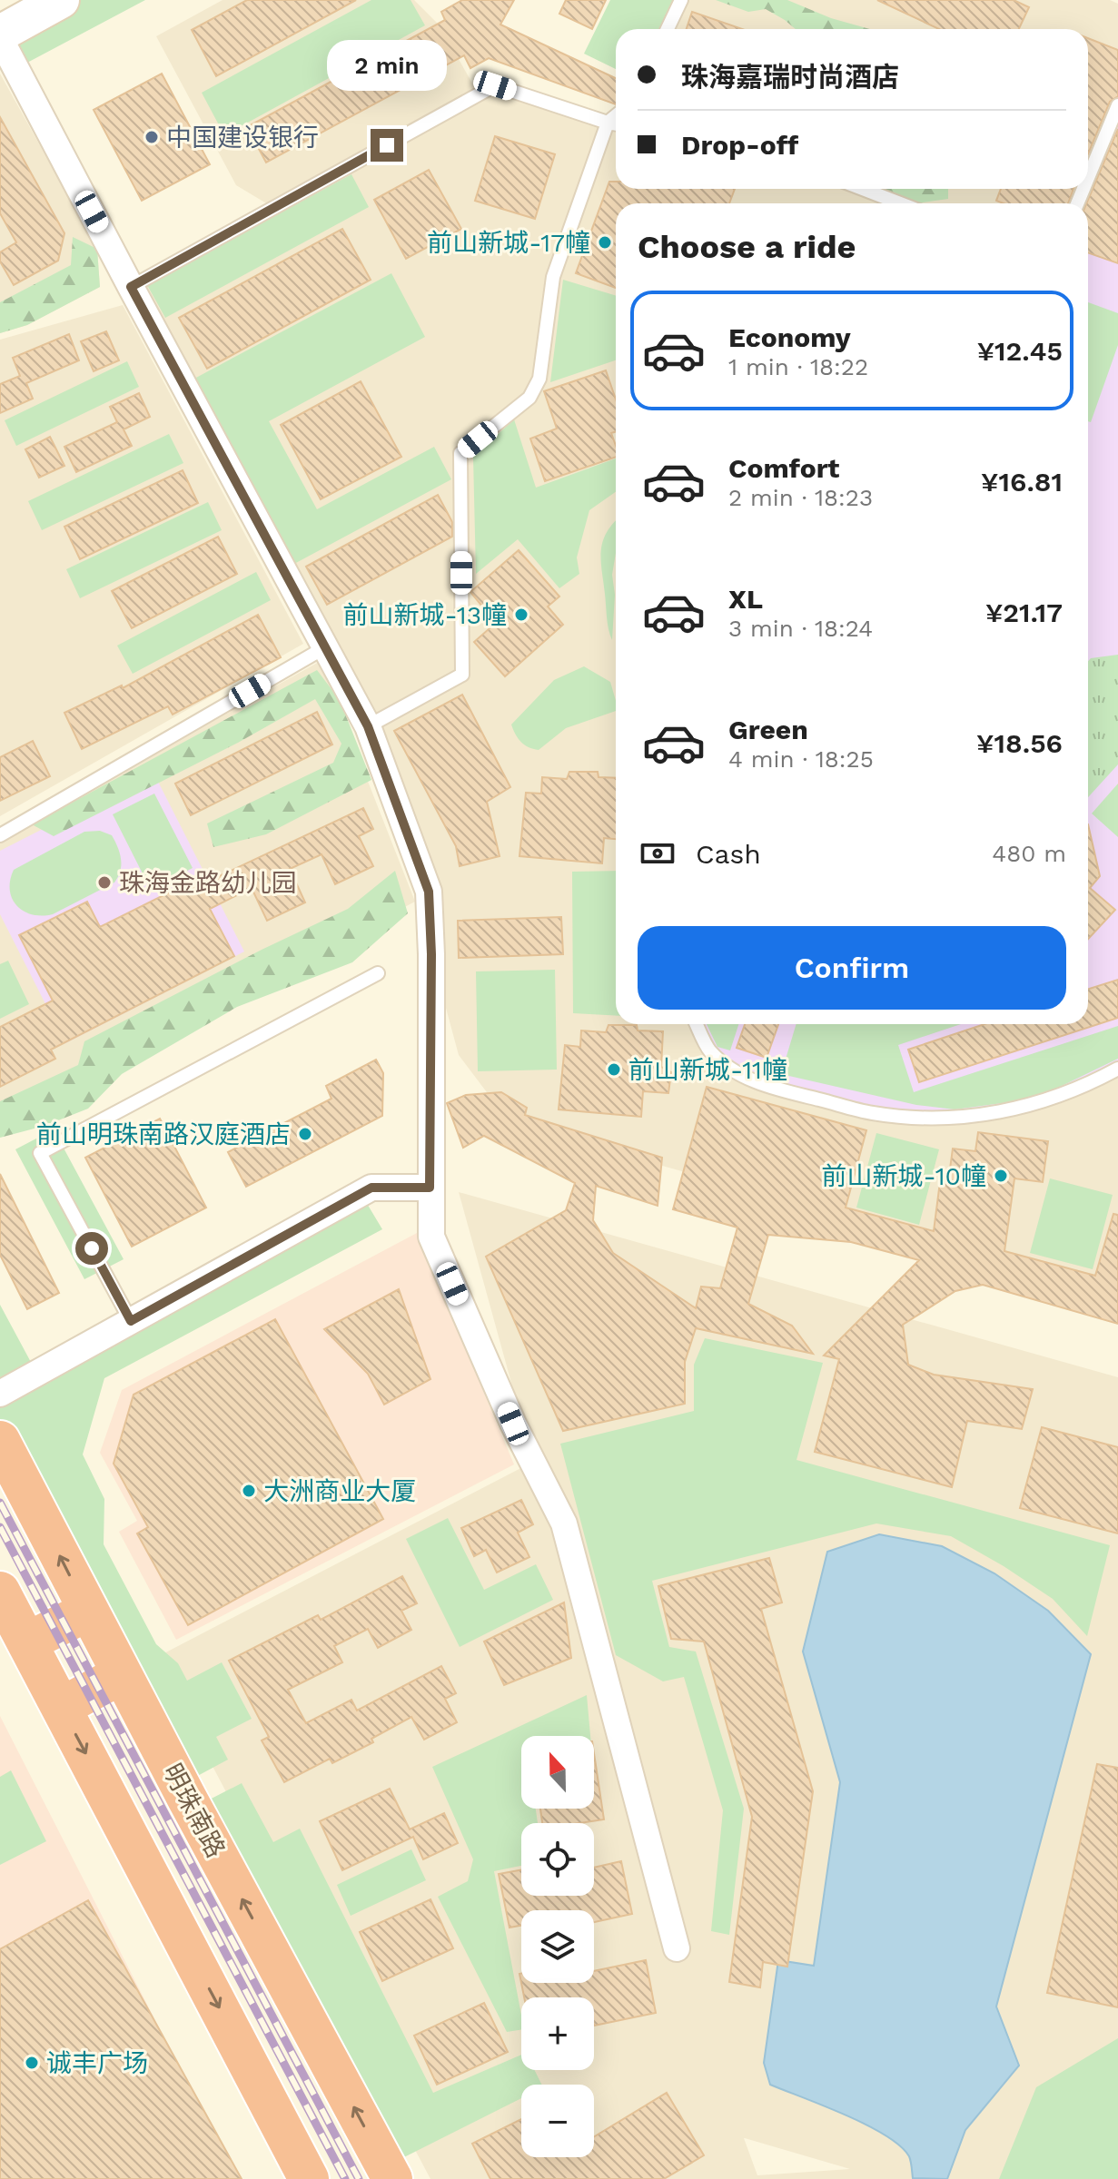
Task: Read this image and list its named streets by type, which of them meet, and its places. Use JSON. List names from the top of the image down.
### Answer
{
  "streets": {
    "highway": ["明珠南路"]
  },
  "places": [
    "中国建设银行",
    "前山新城-17幢",
    "前山新城-13幢",
    "珠海金路幼儿园",
    "前山新城-11幢",
    "前山明珠南路汉庭酒店",
    "前山新城-10幢",
    "大洲商业大厦",
    "诚丰广场"
  ],
  "north": "top",
  "page": {
    "banner": ["珠海嘉瑞时尚酒店", "Drop-off"],
    "bubble": "2 min",
    "heading": "Choose a ride",
    "list": [
      {
        "name": "Economy",
        "note": "1 min · 18:22",
        "value": "¥12.45"
      },
      {
        "name": "Comfort",
        "note": "2 min · 18:23",
        "value": "¥16.81"
      },
      {
        "name": "XL",
        "note": "3 min · 18:24",
        "value": "¥21.17"
      },
      {
        "name": "Green",
        "note": "4 min · 18:25",
        "value": "¥18.56"
      }
    ],
    "pay": ["Cash", "480 m"],
    "buttons": "Confirm",
    "map_buttons": ["+", "−"]
  }
}
